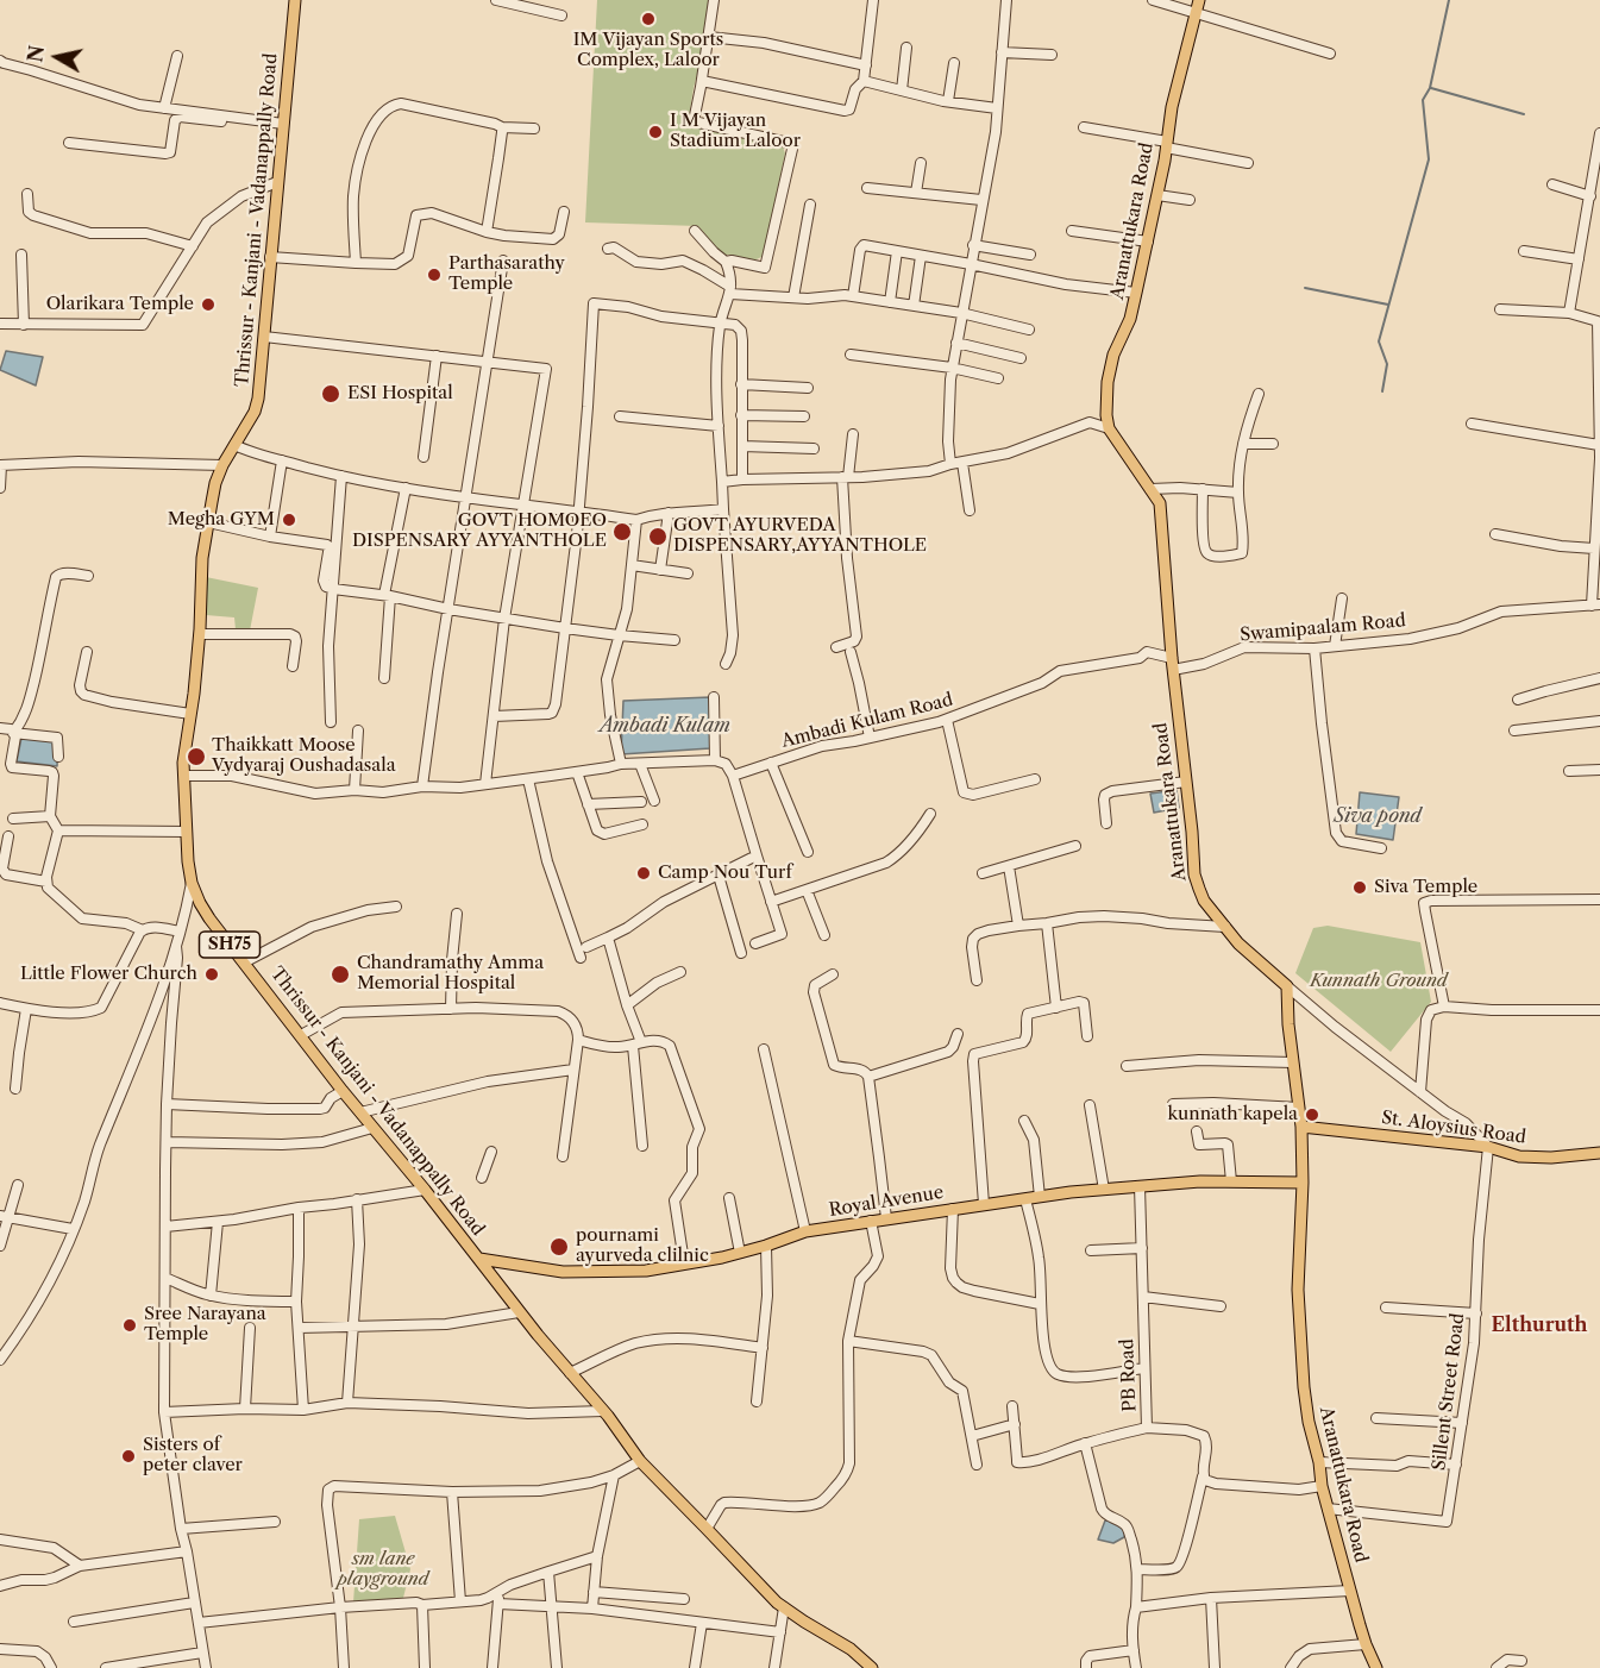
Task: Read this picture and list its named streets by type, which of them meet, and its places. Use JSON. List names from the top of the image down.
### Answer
{
  "streets": {
    "main road": [
      "Thrissur - Kanjani - Vadanappally Road",
      "Aranattukara Road",
      "SH75",
      "St. Aloysius Road",
      "Royal Avenue"
    ],
    "street": [
      "Swamipaalam Road",
      "Ambadi Kulam Road",
      "PB Road",
      "Sillent Street Road"
    ]
  },
  "crossings": [
    ["Thrissur - Kanjani - Vadanappally Road", "Royal Avenue"],
    ["Aranattukara Road", "Swamipaalam Road"],
    ["Aranattukara Road", "Ambadi Kulam Road"],
    ["Aranattukara Road", "St. Aloysius Road"],
    ["Aranattukara Road", "Royal Avenue"],
    ["Aranattukara Road", "Sillent Street Road"],
    ["Swamipaalam Road", "Ambadi Kulam Road"],
    ["St. Aloysius Road", "Sillent Street Road"],
    ["Royal Avenue", "PB Road"]
  ],
  "districts": ["Elthuruth"],
  "water": ["Ambadi Kulam", "Siva pond"],
  "parks": ["Kunnath Ground", "sm lane playground"],
  "places": [
    "IM Vijayan Sports Complex, Laloor",
    "I M Vijayan Stadium Laloor",
    "Parthasarathy Temple",
    "Olarikara Temple",
    "ESI Hospital",
    "Megha GYM",
    "GOVT HOMOEO DISPENSARY AYYANTHOLE",
    "GOVT AYURVEDA DISPENSARY,AYYANTHOLE",
    "Thaikkatt Moose Vydyaraj Oushadasala",
    "Camp Nou Turf",
    "Siva Temple",
    "Little Flower Church",
    "Chandramathy Amma Memorial Hospital",
    "kunnath kapela",
    "pournami ayurveda clilnic",
    "Sree Narayana Temple",
    "Sisters of peter claver"
  ],
  "north": "left"
}
